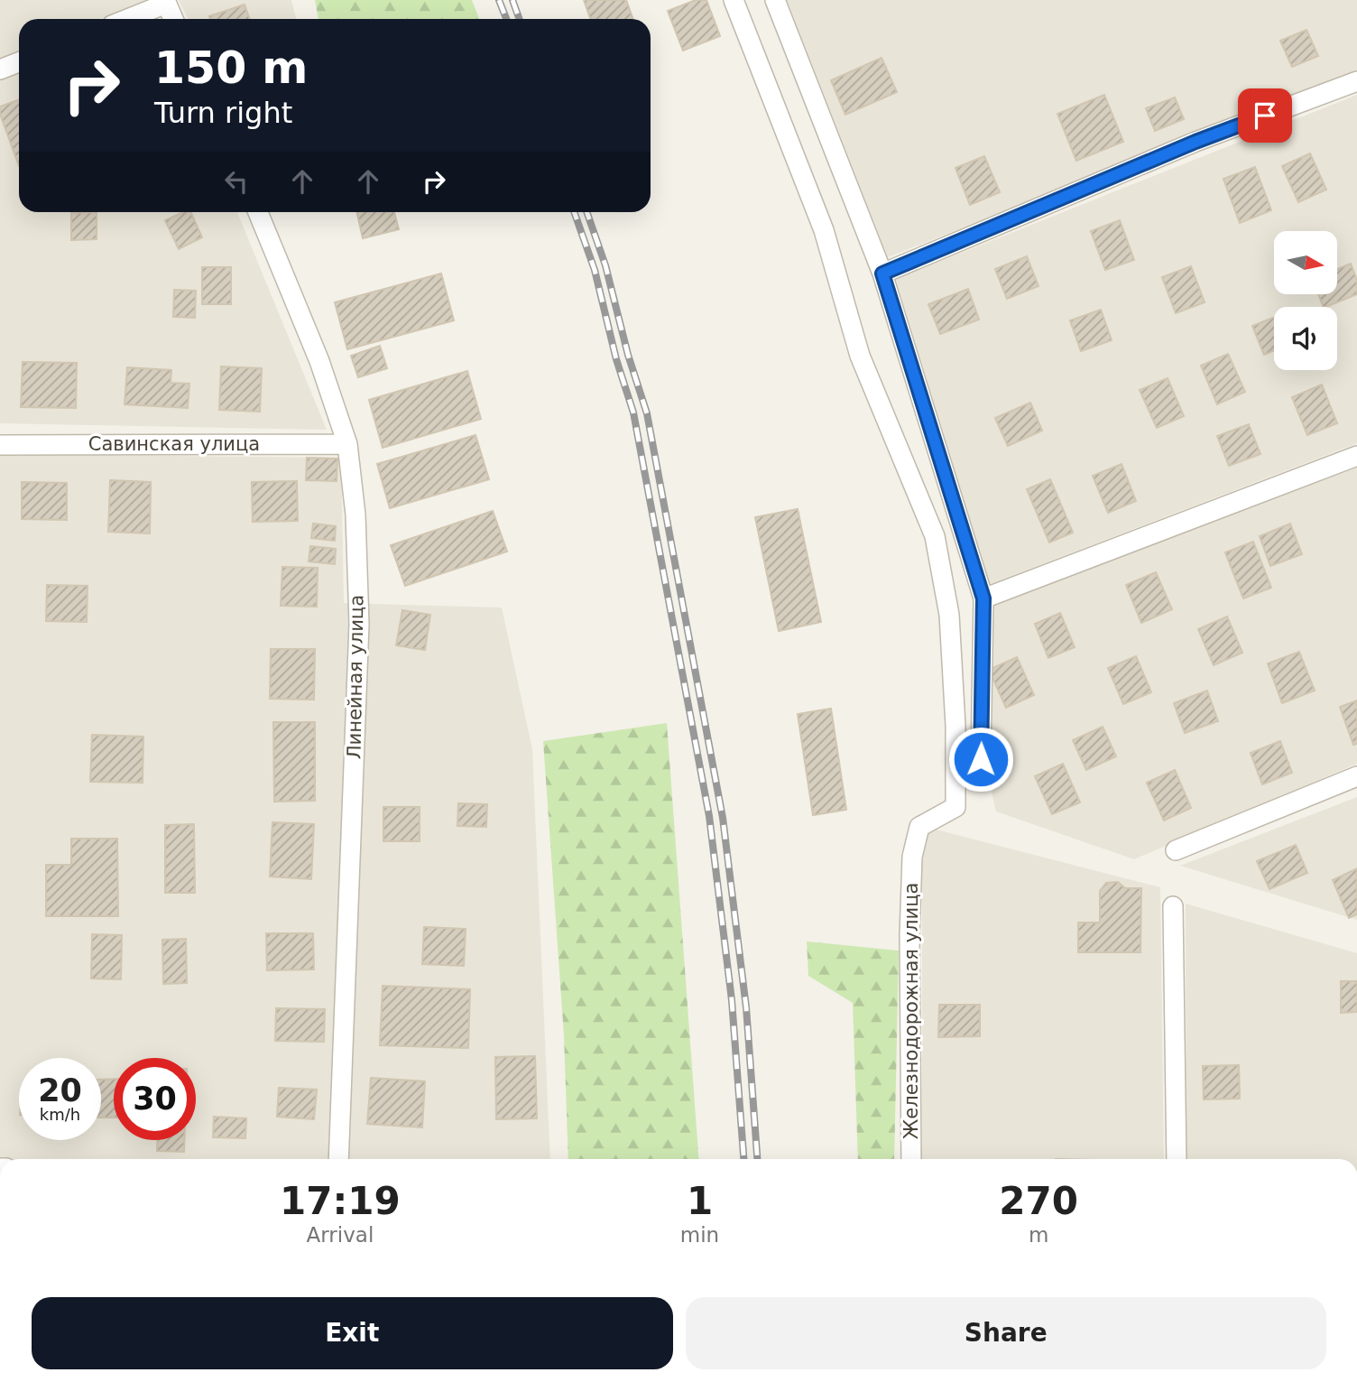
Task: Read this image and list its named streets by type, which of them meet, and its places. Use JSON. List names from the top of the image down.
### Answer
{
  "streets": {
    "street": ["Савинская улица", "Линейная улица", "Железнодорожная улица"]
  },
  "crossings": [
    ["Савинская улица", "Линейная улица"]
  ],
  "north": "right",
  "page": {
    "turn": ["150 m", "Turn right"],
    "speed": "20 km/h",
    "limit": "30",
    "eta": [
      "17:19",
      "Arrival",
      "1",
      "min",
      "270",
      "m"
    ],
    "buttons": ["Exit", "Share"]
  }
}
